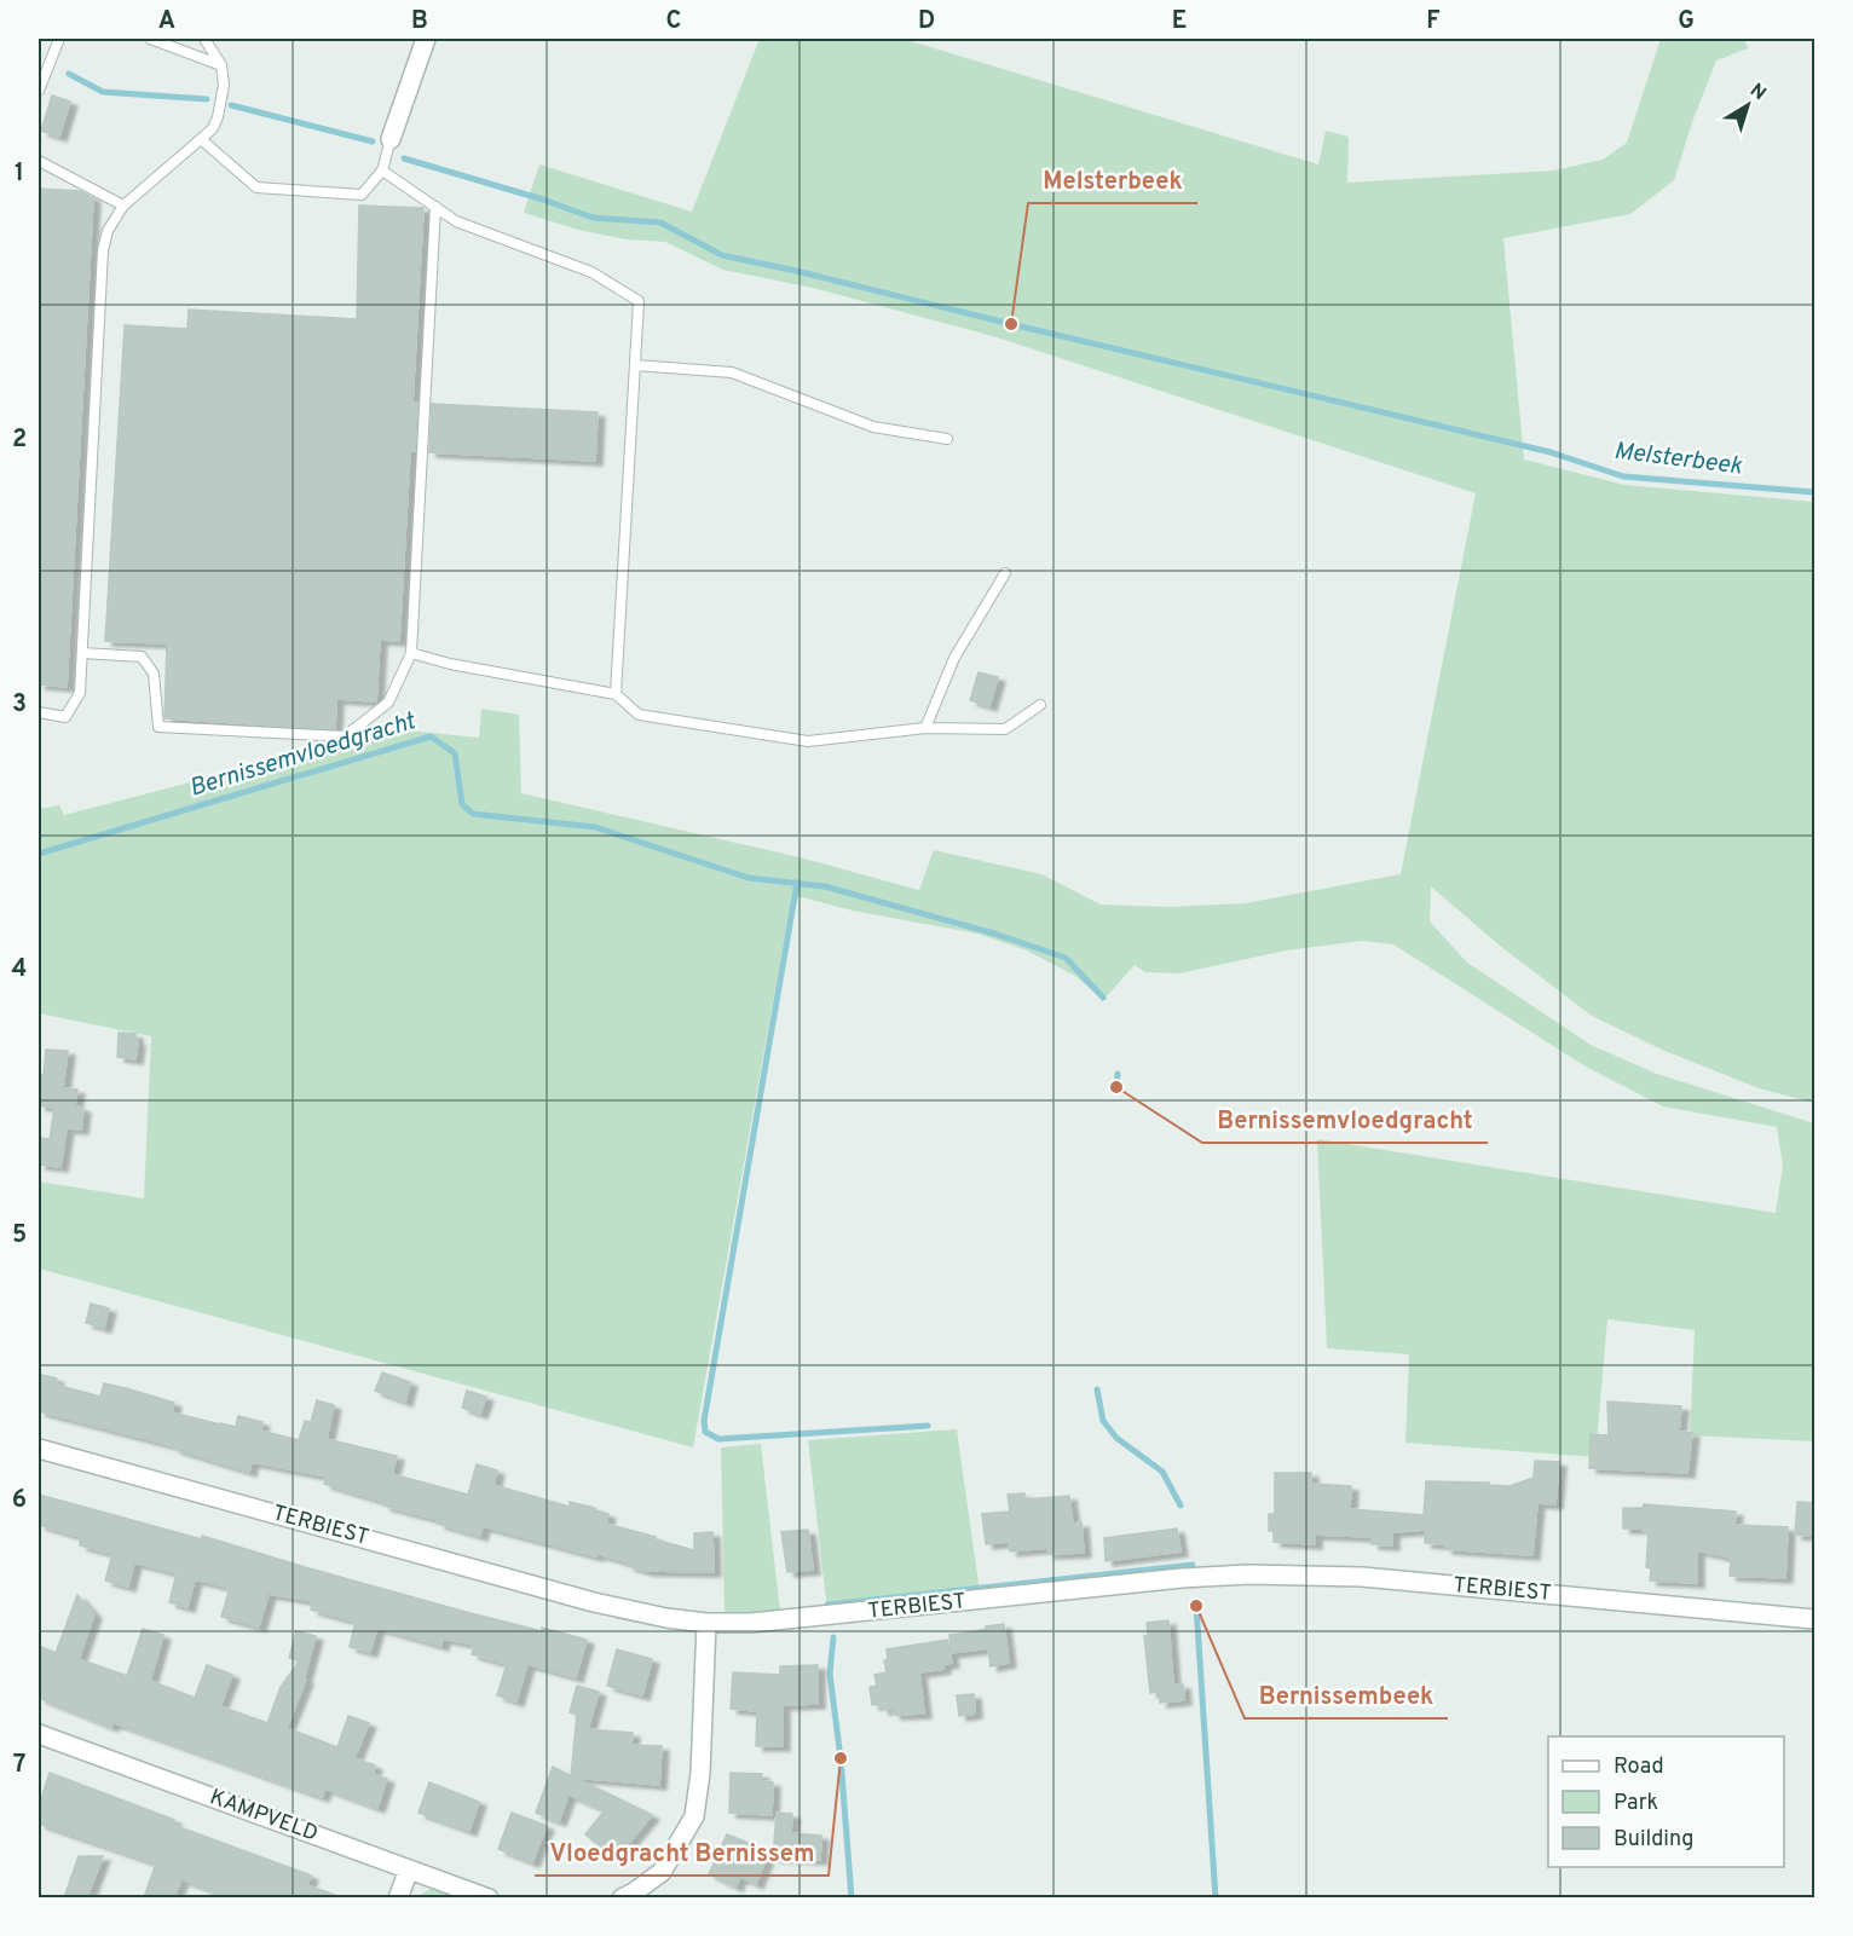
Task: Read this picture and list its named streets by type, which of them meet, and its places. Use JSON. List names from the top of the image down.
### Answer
{
  "streets": {
    "street": ["TERBIEST", "KAMPVELD"]
  },
  "water": ["Melsterbeek", "Bernissemvloedgracht"],
  "places": [
    "Melsterbeek",
    "Bernissemvloedgracht",
    "Bernissembeek",
    "Vloedgracht Bernissem"
  ],
  "legend": ["Road", "Park", "Building"],
  "north": "top right",
  "grid": {
    "columns": [
      "A",
      "B",
      "C",
      "D",
      "E",
      "F",
      "G"
    ],
    "rows": [
      "1",
      "2",
      "3",
      "4",
      "5",
      "6",
      "7"
    ]
  }
}
